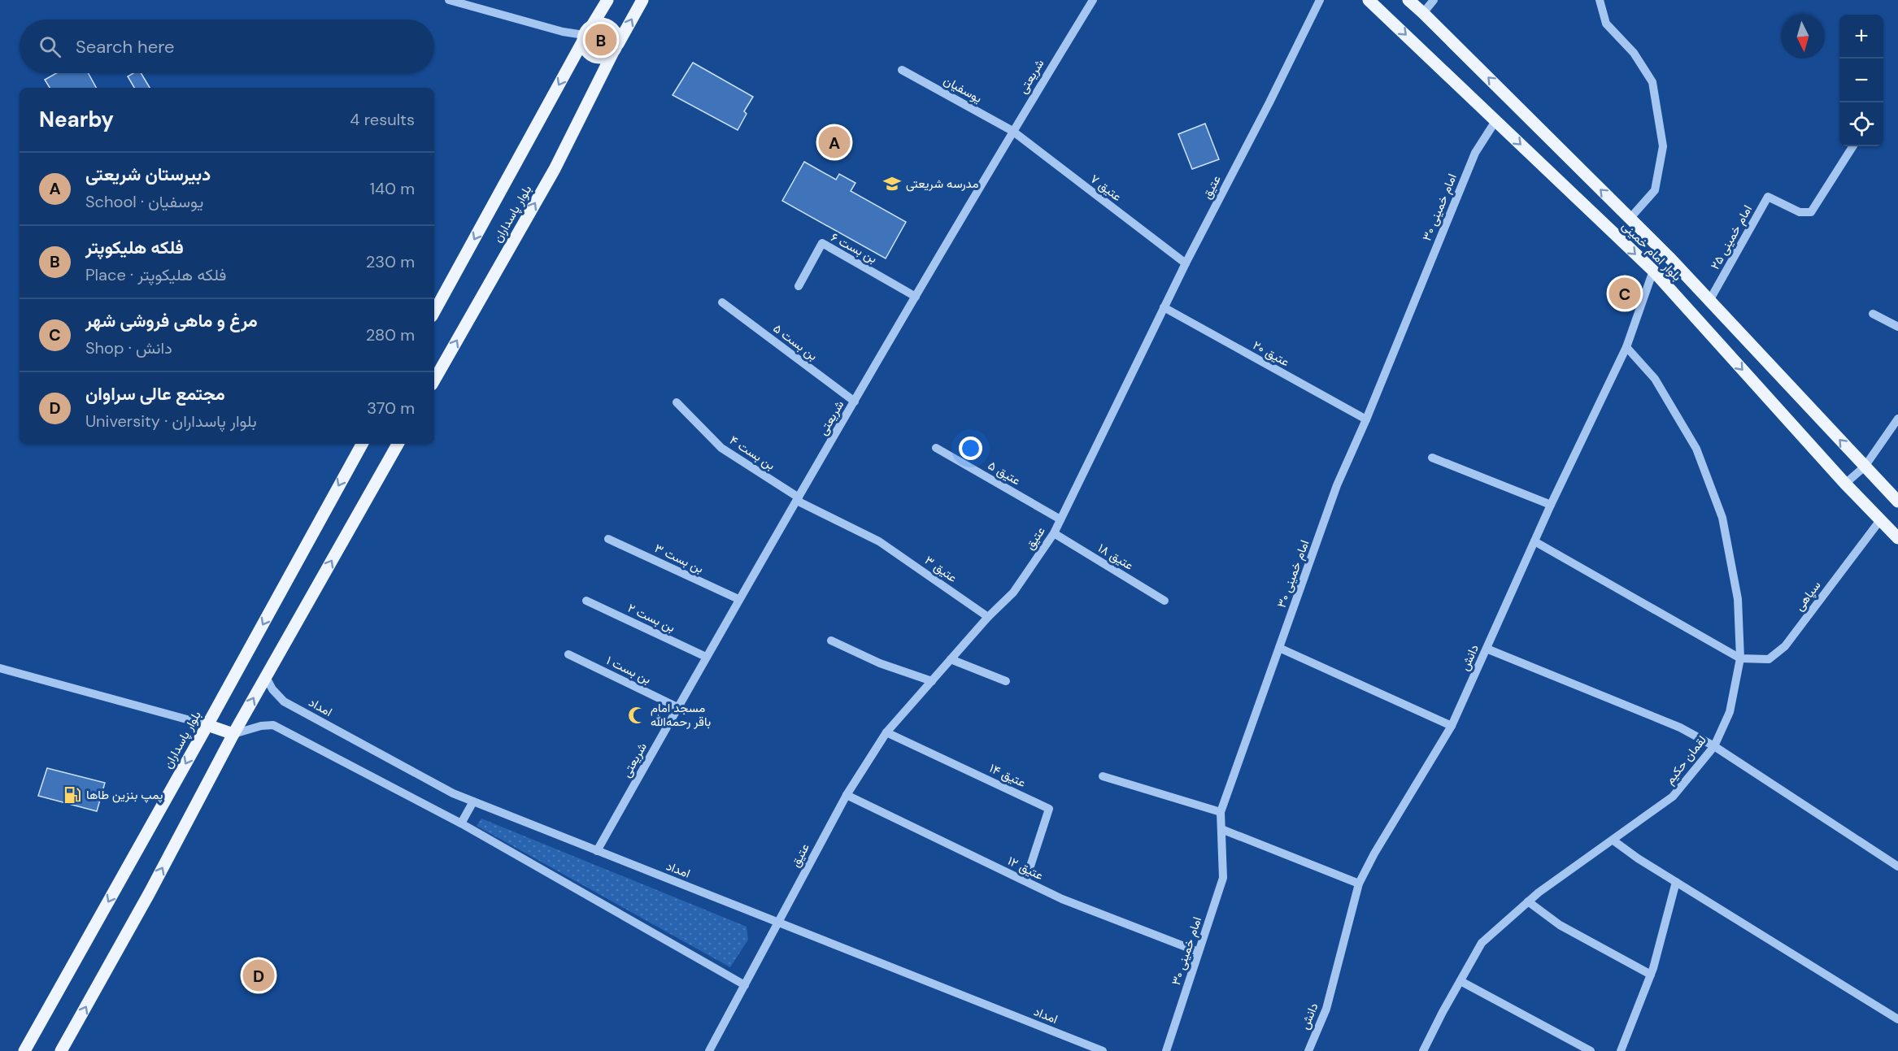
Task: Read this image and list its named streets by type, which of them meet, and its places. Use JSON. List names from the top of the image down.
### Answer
{
  "streets": {
    "main road": ["بلوار پاسداران", "بلوار امام خمینی"],
    "street": [
      "شریعتی",
      "یوسفیان",
      "عتیق",
      "عتیق ۷",
      "امام خمینی ۳۰",
      "امام خمینی ۲۵",
      "بن بست ۶",
      "بن بست ۵",
      "عتیق ۲۰",
      "بن بست ۴",
      "عتیق ۵",
      "عتیق ۱۸",
      "بن بست ۳",
      "عتیق ۳",
      "سپاهی",
      "بن بست ۲",
      "دانش",
      "بن بست ۱",
      "امداد",
      "لقمان حکیم",
      "عتیق ۱۴",
      "عتیق ۱۲"
    ]
  },
  "crossings": [
    ["شریعتی", "یوسفیان"],
    ["شریعتی", "عتیق ۷"],
    ["شریعتی", "بن بست ۶"],
    ["شریعتی", "بن بست ۵"],
    ["شریعتی", "بن بست ۴"],
    ["شریعتی", "بن بست ۳"],
    ["شریعتی", "بن بست ۲"],
    ["شریعتی", "بن بست ۱"],
    ["شریعتی", "امداد"],
    ["یوسفیان", "عتیق ۷"],
    ["عتیق", "عتیق ۷"],
    ["عتیق", "عتیق ۲۰"],
    ["عتیق", "عتیق ۵"],
    ["عتیق", "عتیق ۱۸"],
    ["عتیق", "عتیق ۳"],
    ["عتیق", "امداد"],
    ["عتیق", "عتیق ۱۴"],
    ["عتیق", "عتیق ۱۲"],
    ["امام خمینی ۳۰", "بلوار امام خمینی"],
    ["امام خمینی ۳۰", "عتیق ۲۰"],
    ["امام خمینی ۳۰", "عتیق ۱۲"],
    ["امام خمینی ۲۵", "بلوار امام خمینی"],
    ["بلوار امام خمینی", "سپاهی"],
    ["بلوار امام خمینی", "دانش"],
    ["بن بست ۴", "عتیق ۳"],
    ["سپاهی", "لقمان حکیم"],
    ["دانش", "لقمان حکیم"],
    ["عتیق ۱۴", "عتیق ۱۲"]
  ],
  "places": {
    "school or university": ["مدرسه شریعتی"],
    "mosque": ["مسجد امام باقر رحمه‌الله"],
    "fuel station": ["پمپ بنزین طاها"]
  },
  "north": "bottom",
  "page": {
    "map_buttons": ["+", "−"],
    "search": "Search here",
    "pins": [
      "B",
      "A",
      "C",
      "D"
    ],
    "heading": ["Nearby", "4 results"],
    "list": [
      {
        "mark": "A",
        "name": "دبیرستان شریعتی",
        "note": "School · یوسفیان",
        "value": "140 m"
      },
      {
        "mark": "B",
        "name": "فلکه هلیکوپتر",
        "note": "Place · فلکه هلیکوپتر",
        "value": "230 m"
      },
      {
        "mark": "C",
        "name": "مرغ و ماهی فروشی شهر",
        "note": "Shop · دانش",
        "value": "280 m"
      },
      {
        "mark": "D",
        "name": "مجتمع عالی سراوان",
        "note": "University · بلوار پاسداران",
        "value": "370 m"
      }
    ]
  }
}
